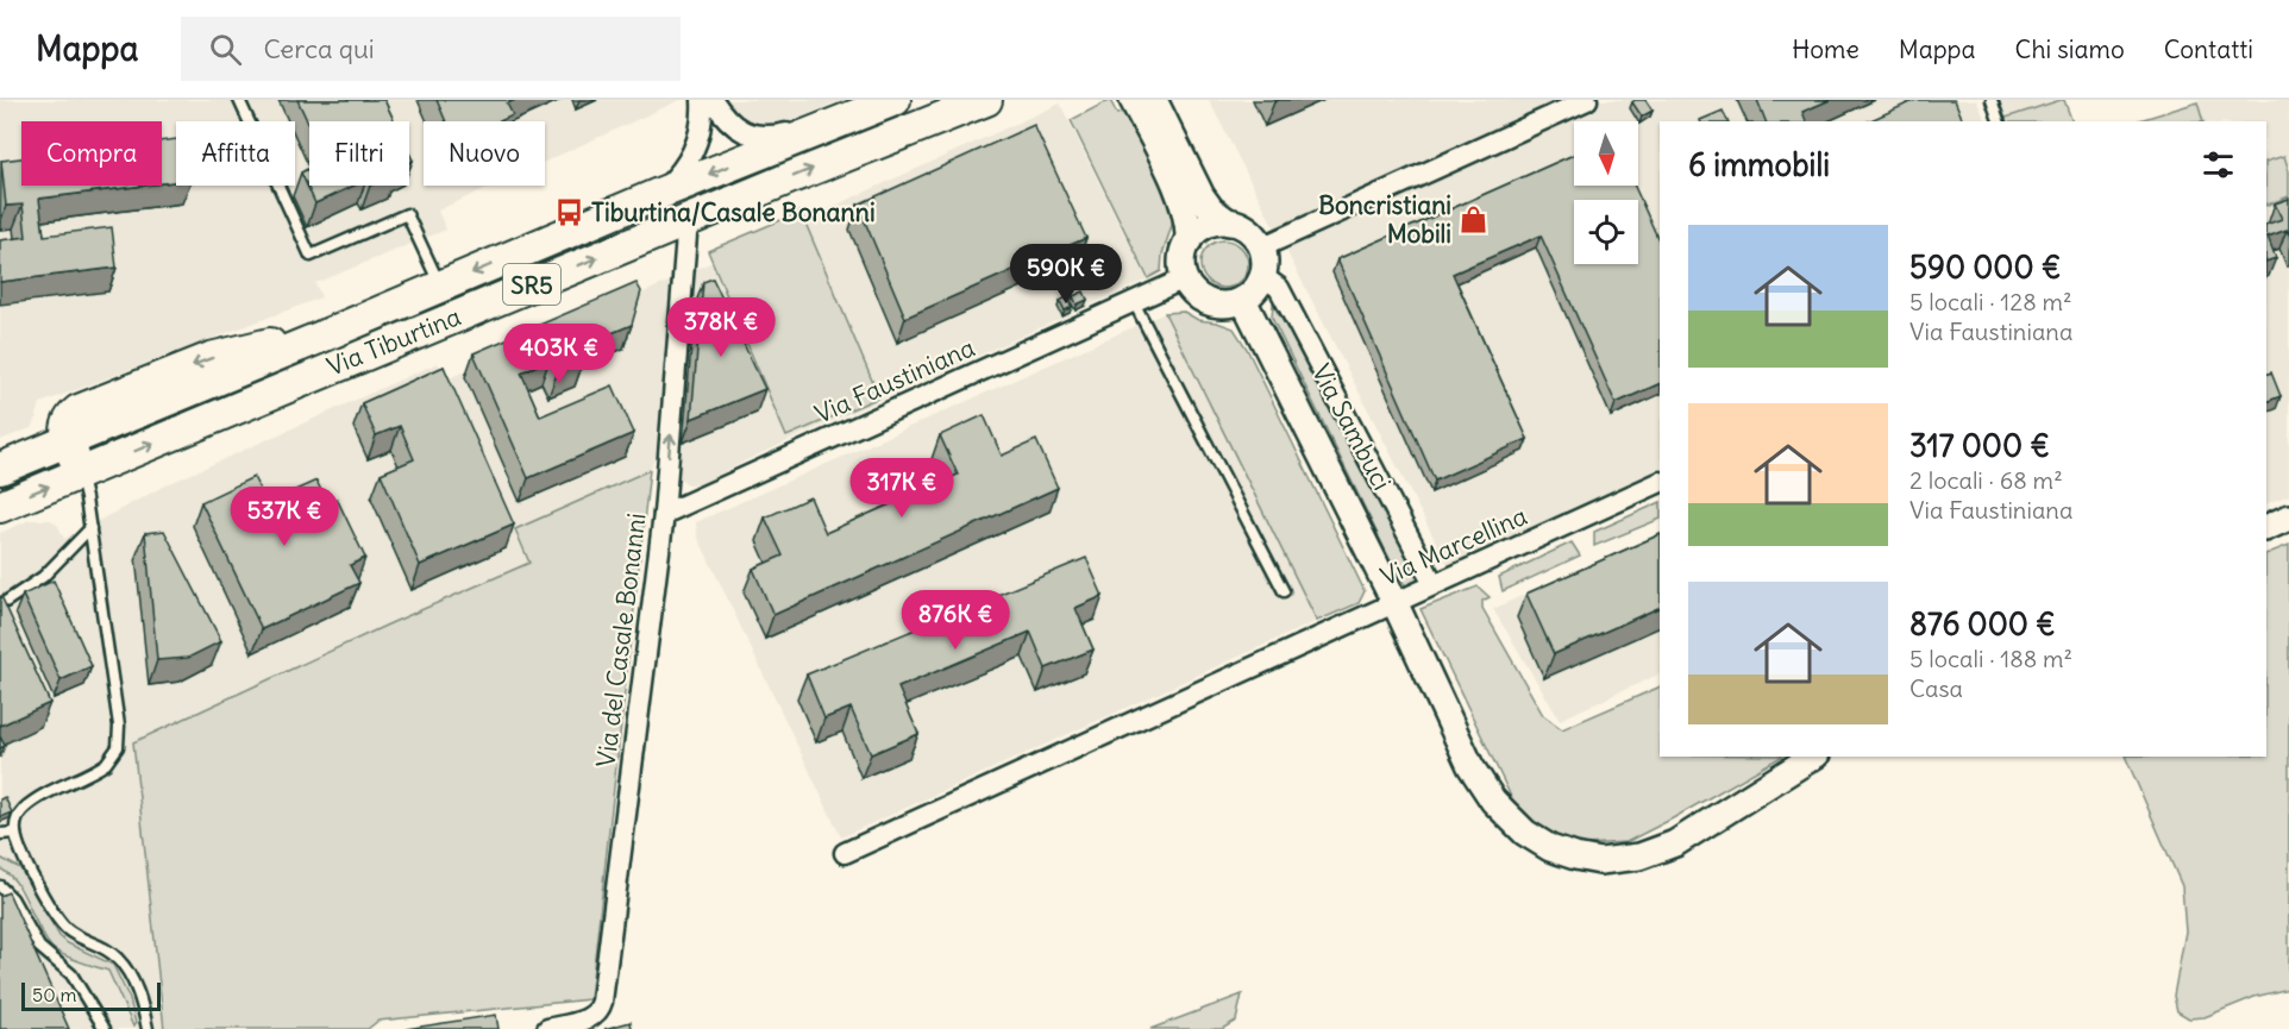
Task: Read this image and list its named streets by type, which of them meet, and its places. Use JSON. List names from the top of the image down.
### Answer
{
  "streets": {
    "main road": ["SR5", "Via Tiburtina"],
    "street": [
      "Via Faustiniana",
      "Via Sambuci",
      "Via Marcellina",
      "Via del Casale Bonanni"
    ]
  },
  "crossings": [
    ["Via Tiburtina", "Via del Casale Bonanni"],
    ["Via Faustiniana", "Via Sambuci"],
    ["Via Faustiniana", "Via del Casale Bonanni"],
    ["Via Sambuci", "Via Marcellina"]
  ],
  "places": {
    "bus stop": ["Tiburtina/Casale Bonanni"],
    "shop": ["Boncristiani Mobili"]
  },
  "scale_bar": "50 m",
  "north": "bottom",
  "page": {
    "header": "Mappa",
    "search": "Cerca qui",
    "nav": [
      "Home",
      "Mappa",
      "Chi siamo",
      "Contatti"
    ],
    "chip": [
      "Compra",
      "Affitta",
      "Filtri",
      "Nuovo"
    ],
    "heading": "6 immobili",
    "list": [
      {
        "name": "590 000 €",
        "note": "5 locali · 128 m² · Via Faustiniana"
      },
      {
        "name": "317 000 €",
        "note": "2 locali · 68 m² · Via Faustiniana"
      },
      {
        "name": "876 000 €",
        "note": "5 locali · 188 m² · Casa"
      }
    ],
    "price": [
      "590K €",
      "378K €",
      "403K €",
      "317K €",
      "537K €",
      "876K €"
    ],
    "scale": "50 m"
  }
}
